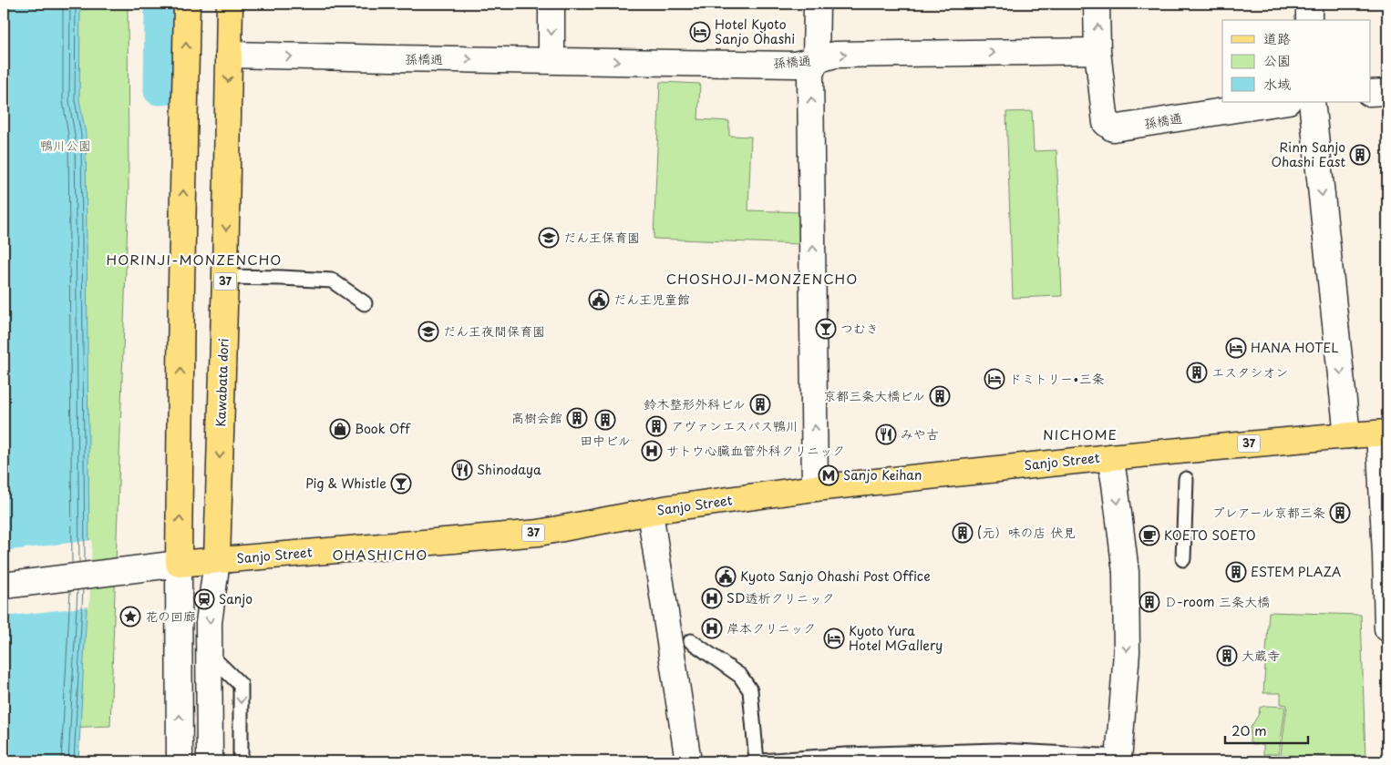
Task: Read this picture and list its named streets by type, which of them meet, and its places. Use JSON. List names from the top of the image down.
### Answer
{
  "streets": {
    "main road": ["37", "Kawabata dori", "Sanjo Street"],
    "street": ["孫橋通"]
  },
  "crossings": [
    ["孫橋通", "Kawabata dori"],
    ["Kawabata dori", "Sanjo Street"]
  ],
  "one_way": ["孫橋通"],
  "districts": [
    "HORINJI-MONZENCHO",
    "CHOSHOJI-MONZENCHO",
    "NICHOME",
    "OHASHICHO"
  ],
  "parks": ["鴨川公園"],
  "places": {
    "hotel": [
      "Hotel Kyoto Sanjo Ohashi",
      "HANA HOTEL",
      "ドミトリー•三条",
      "Kyoto Yura Hotel MGallery"
    ],
    "building": [
      "Rinn Sanjo Ohashi East",
      "エスタシオン",
      "京都三条大橋ビル",
      "鈴木整形外科ビル",
      "高樹会館",
      "田中ビル",
      "アヴァンエスパス鴨川",
      "プレアール京都三条",
      "(元）味の店 伏見",
      "ESTEM PLAZA",
      "Ｄ-room 三条大橋",
      "大蔵寺"
    ],
    "school or university": ["だん王保育園", "だん王夜間保育園"],
    "public building": ["だん王児童館", "Kyoto Sanjo Ohashi Post Office"],
    "bar": ["つむき", "Pig & Whistle"],
    "shop": ["Book Off"],
    "restaurant": ["みや古", "Shinodaya"],
    "hospital": ["サトウ心臓血管外科クリニック", "SD透析クリニック", "岸本クリニック"],
    "metro station": ["Sanjo Keihan"],
    "cafe": ["KOETO SOETO"],
    "station": ["Sanjo"],
    "place": ["花の回廊"]
  },
  "legend": ["道路", "公園", "水域"],
  "scale_bar": "20 m"
}
